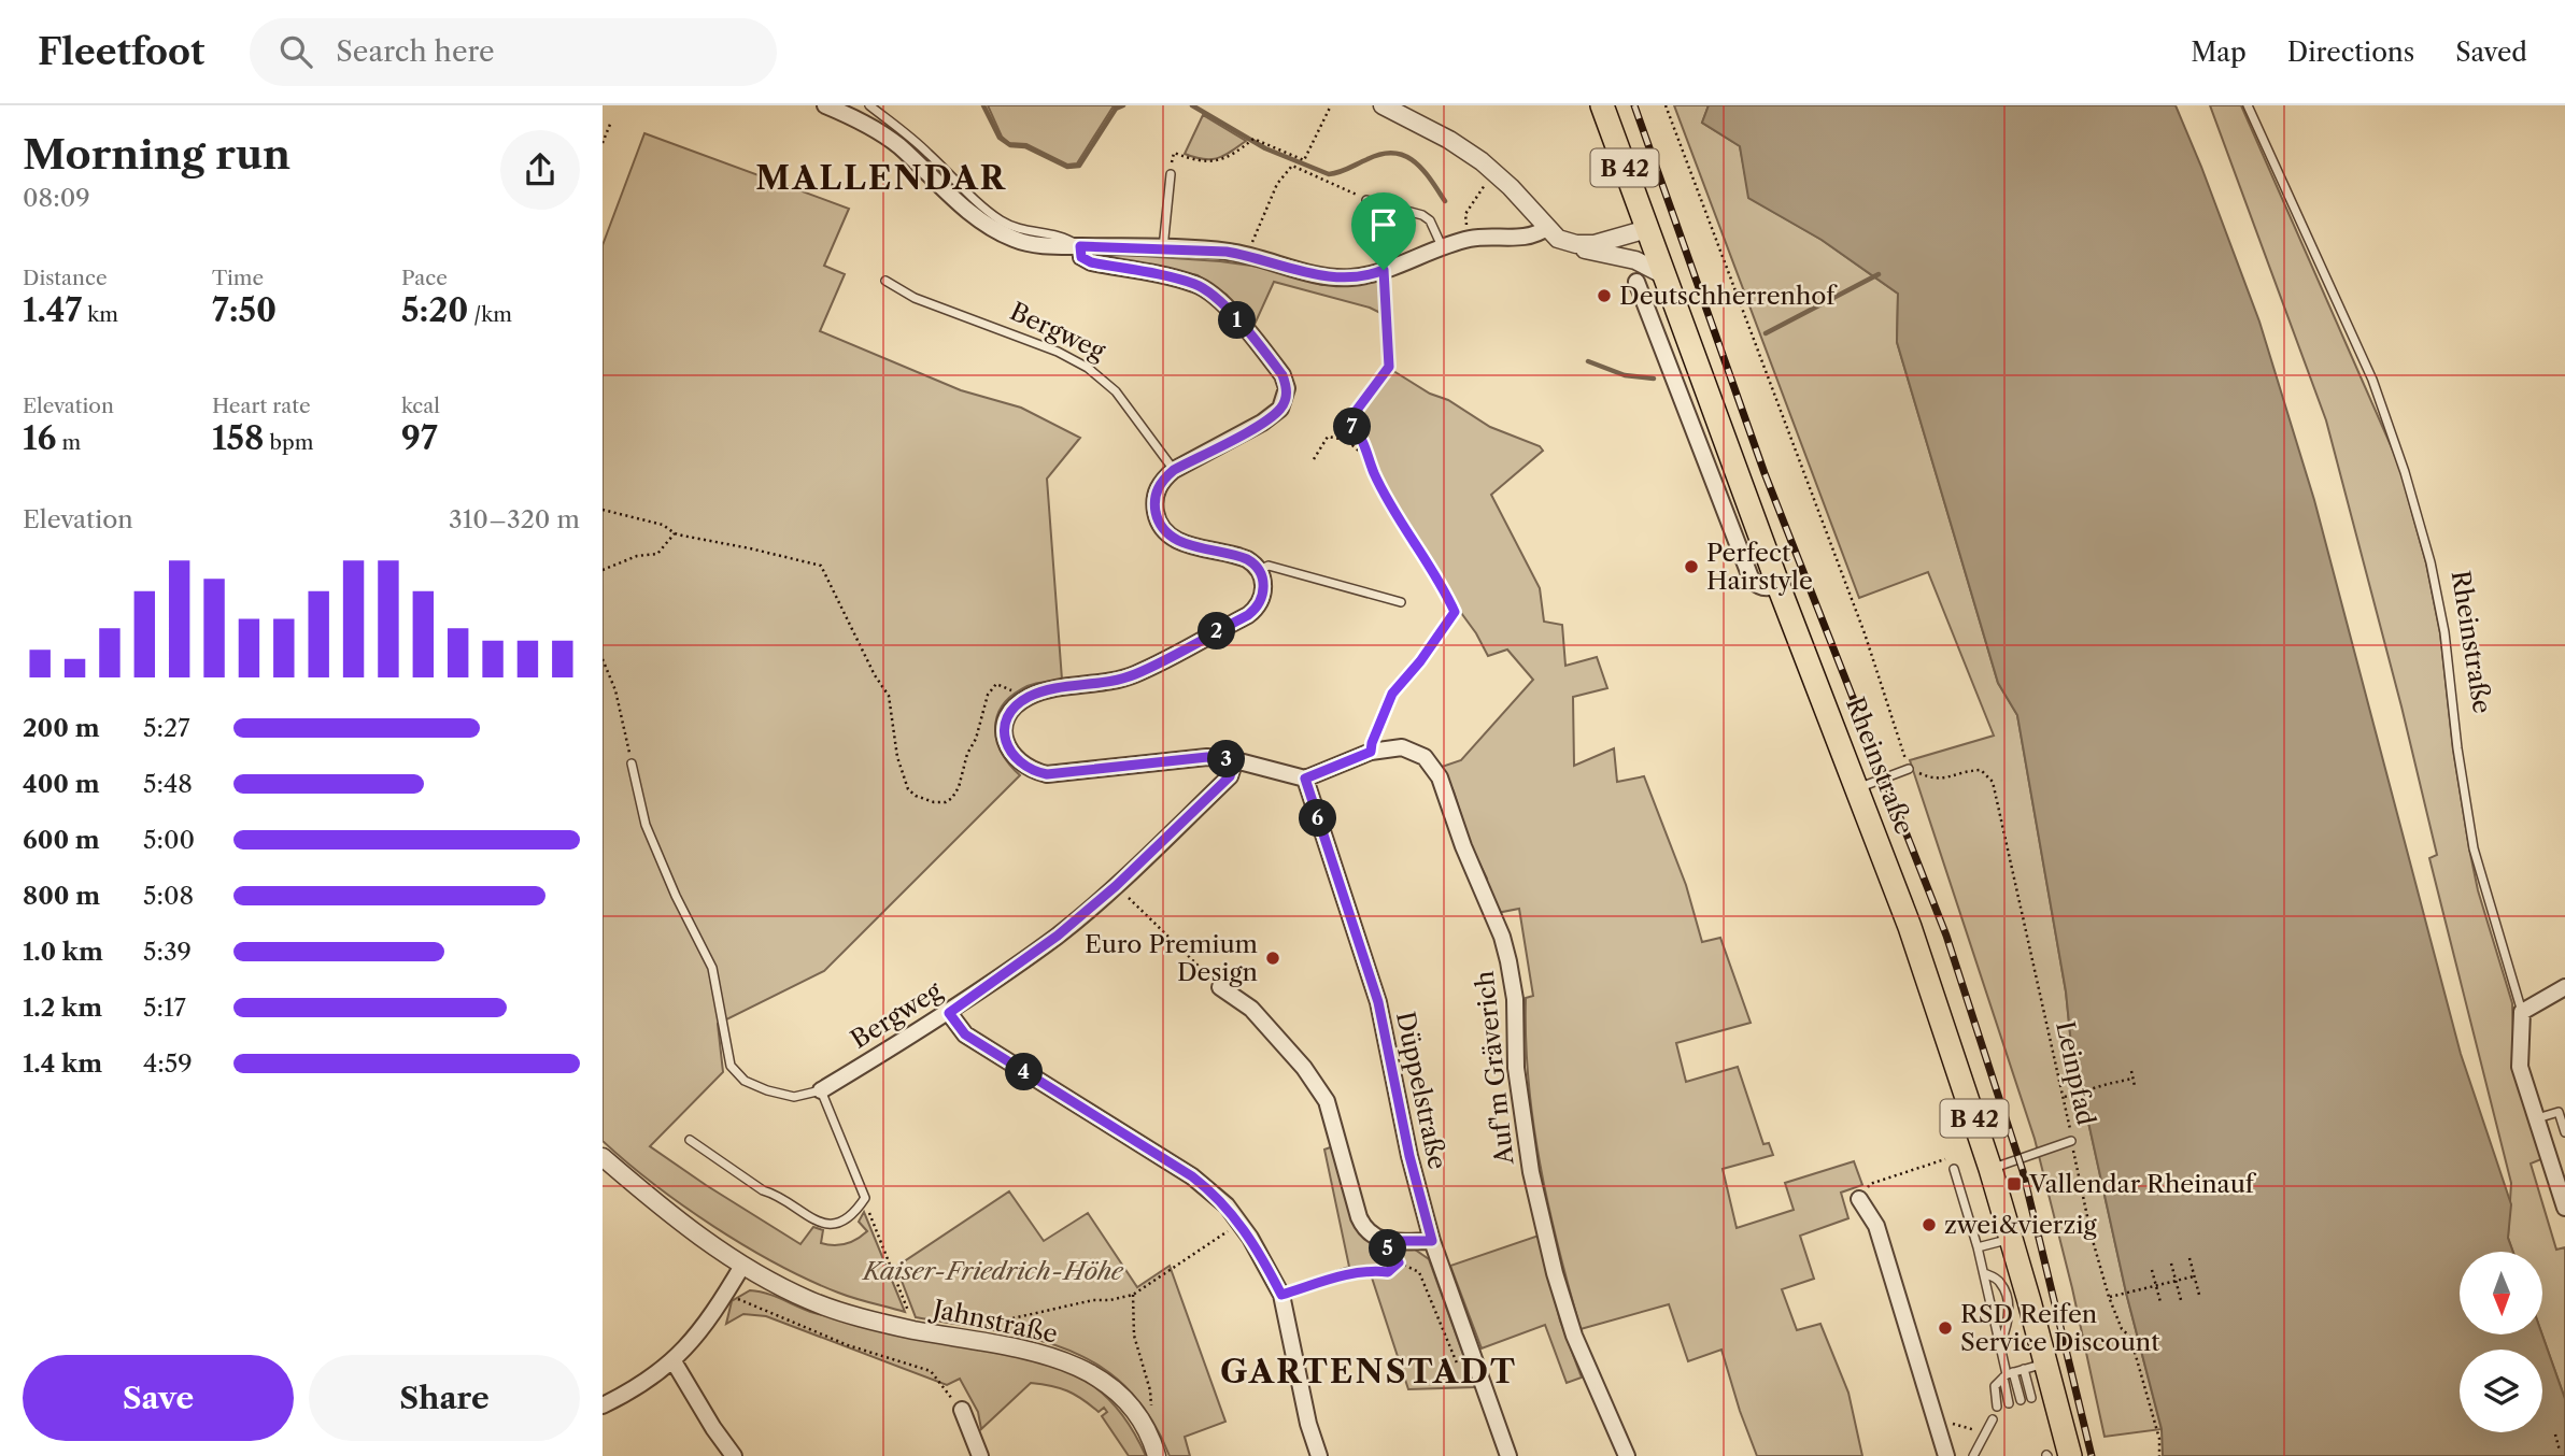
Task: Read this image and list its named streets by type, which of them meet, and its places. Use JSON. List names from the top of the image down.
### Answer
{
  "streets": {
    "main road": ["B 42", "Rheinstraße"],
    "street": [
      "Bergweg",
      "Auf'm Gräverich",
      "Düppelstraße",
      "Jahnstraße"
    ],
    "path": ["Leinpfad"]
  },
  "crossings": [
    ["Auf'm Gräverich", "Düppelstraße"]
  ],
  "districts": ["MALLENDAR", "GARTENSTADT"],
  "parks": ["Kaiser-Friedrich-Höhe"],
  "places": {
    "other": [
      "Deutschherrenhof",
      "Perfect Hairstyle",
      "Euro Premium Design",
      "zwei&vierzig",
      "RSD Reifen Service Discount"
    ],
    "transit": ["Vallendar Rheinauf"]
  },
  "north": "bottom",
  "page": {
    "header": "Fleetfoot",
    "search": "Search here",
    "nav": ["Map", "Directions", "Saved"],
    "heading": ["Morning run", "08:09"],
    "stats": [
      ["Distance", "1.47 km"],
      ["Time", "7:50"],
      ["Pace", "5:20 /km"],
      ["Elevation", "16 m"],
      ["Heart rate", "158 bpm"],
      ["kcal", "97"]
    ],
    "pins": [
      "1",
      "7",
      "2",
      "3",
      "6",
      "4",
      "5"
    ],
    "chart": ["Elevation", "310–320 m"],
    "list": [
      {
        "name": "200 m",
        "note": "5:27"
      },
      {
        "name": "400 m",
        "note": "5:48"
      },
      {
        "name": "600 m",
        "note": "5:00"
      },
      {
        "name": "800 m",
        "note": "5:08"
      },
      {
        "name": "1.0 km",
        "note": "5:39"
      },
      {
        "name": "1.2 km",
        "note": "5:17"
      },
      {
        "name": "1.4 km",
        "note": "4:59"
      }
    ],
    "buttons": ["Save", "Share"]
  }
}
